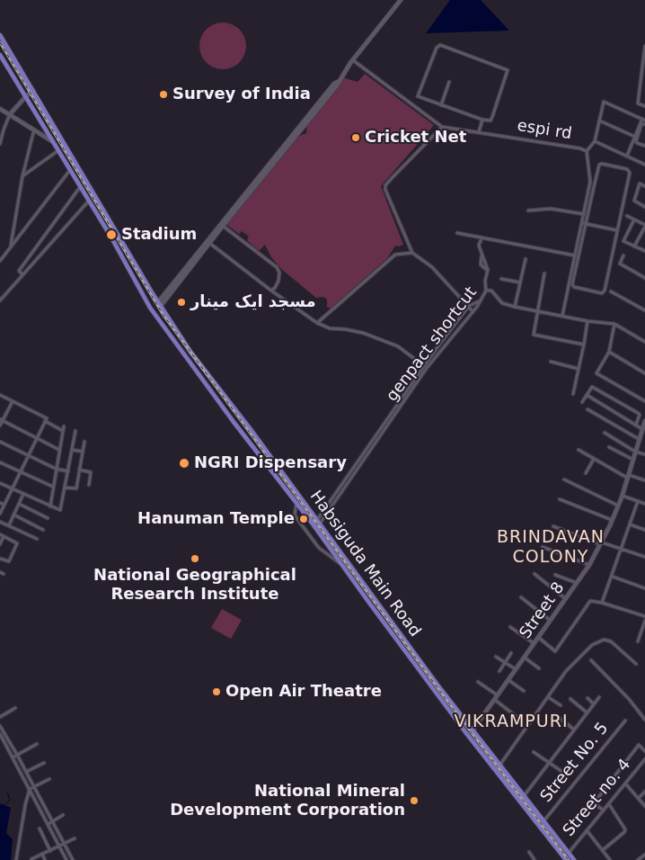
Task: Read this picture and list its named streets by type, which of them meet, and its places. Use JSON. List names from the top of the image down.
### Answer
{
  "streets": {
    "main road": ["Habsiguda Main Road"],
    "street": [
      "espi rd",
      "genpact shortcut",
      "Street 8",
      "Street No. 5",
      "Street no. 4"
    ]
  },
  "crossings": [
    ["espi rd", "genpact shortcut"],
    ["Habsiguda Main Road", "Street 8"],
    ["Habsiguda Main Road", "Street No. 5"],
    ["Habsiguda Main Road", "Street no. 4"]
  ],
  "districts": ["BRINDAVAN COLONY", "VIKRAMPURI"],
  "places": [
    "Survey of India",
    "Cricket Net",
    "Stadium",
    "مسجد ایک مینار",
    "NGRI Dispensary",
    "Hanuman Temple",
    "National Geographical Research Institute",
    "Open Air Theatre",
    "National Mineral Development Corporation"
  ]
}
